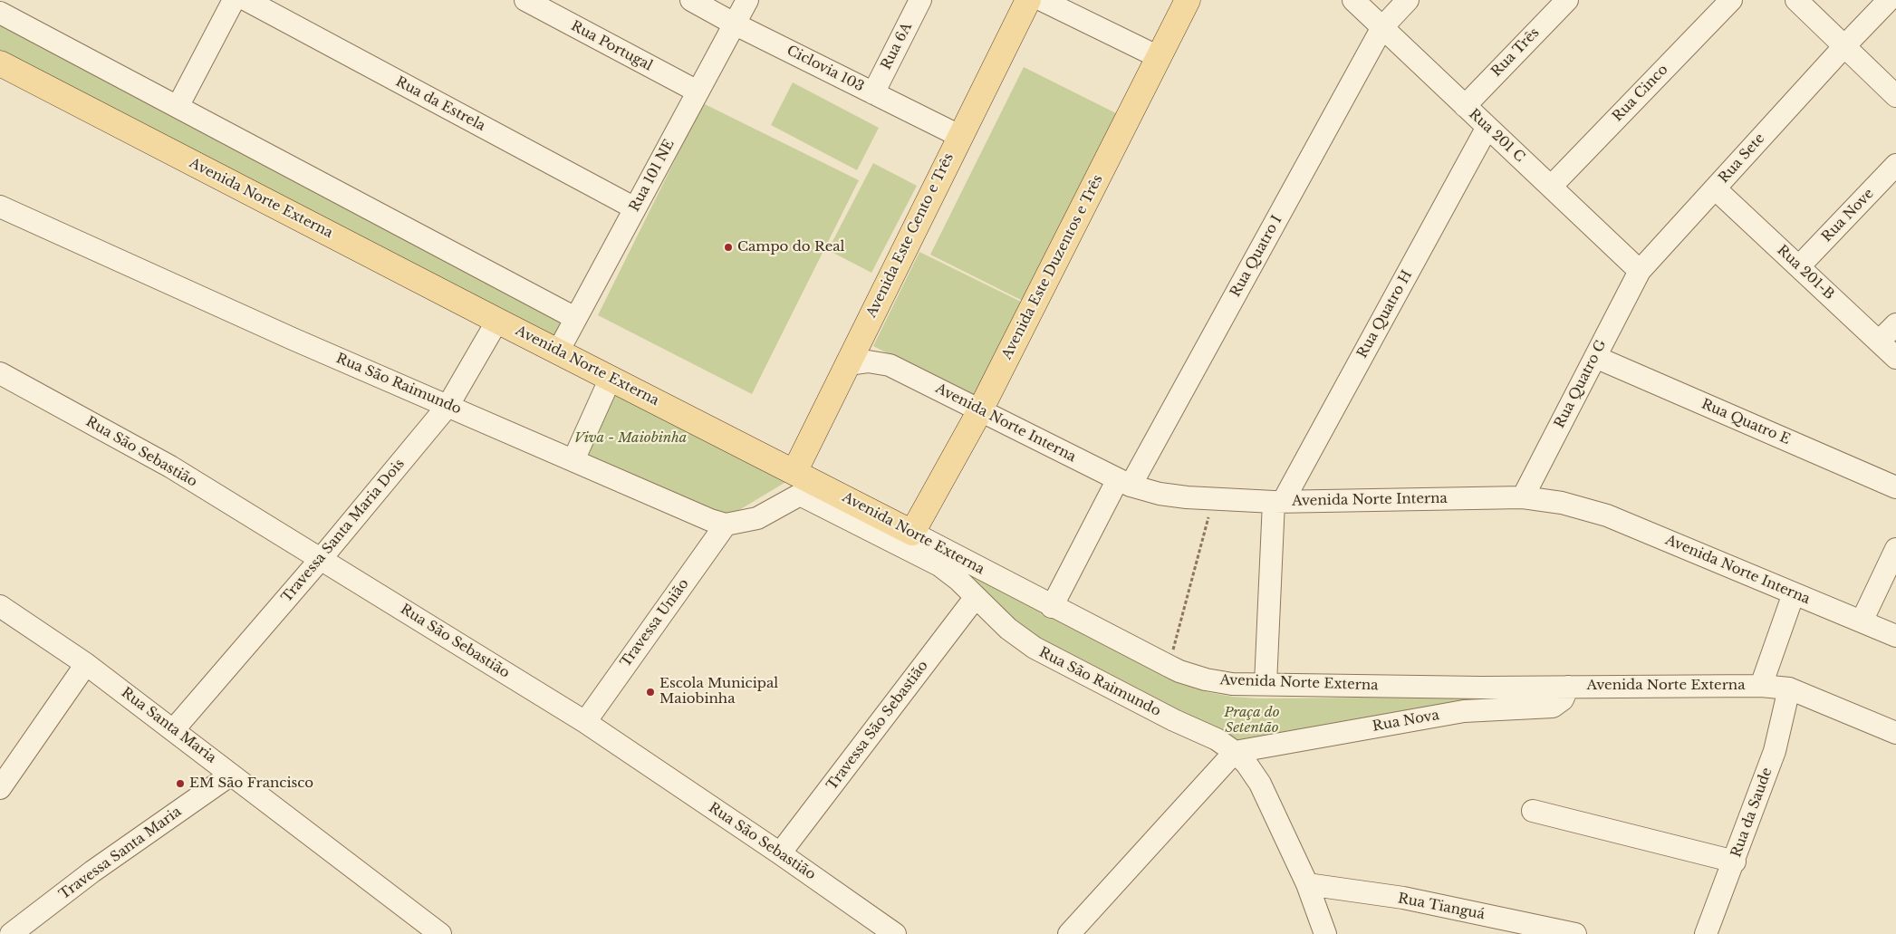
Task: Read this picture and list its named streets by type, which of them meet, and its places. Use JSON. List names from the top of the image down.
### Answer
{
  "streets": {
    "main road": ["Avenida Norte Externa", "Avenida Este Cento e Três", "Avenida Este Duzentos e Três"],
    "street": [
      "Rua Portugal",
      "Rua 6A",
      "Rua Três",
      "Ciclovia 103",
      "Rua Cinco",
      "Rua da Estrela",
      "Rua 201 C",
      "Rua Sete",
      "Rua 101 NE",
      "Rua Nove",
      "Rua Quatro I",
      "Rua 201-B",
      "Rua Quatro H",
      "Rua São Raimundo",
      "Rua Quatro G",
      "Rua Quatro E",
      "Avenida Norte Interna",
      "Rua São Sebastião",
      "Travessa Santa Maria Dois",
      "Travessa União",
      "Rua Nova",
      "Rua Santa Maria",
      "Travessa São Sebastião",
      "Rua da Saude",
      "Travessa Santa Maria",
      "Rua Tianguá"
    ]
  },
  "crossings": [
    ["Rua Portugal", "Rua 101 NE"],
    ["Rua 6A", "Ciclovia 103"],
    ["Rua Três", "Rua 201 C"],
    ["Ciclovia 103", "Rua 101 NE"],
    ["Ciclovia 103", "Avenida Este Cento e Três"],
    ["Rua Cinco", "Rua 201 C"],
    ["Rua da Estrela", "Rua 101 NE"],
    ["Rua 201 C", "Rua Sete"],
    ["Rua 201 C", "Rua Quatro I"],
    ["Rua 201 C", "Rua Quatro H"],
    ["Rua 201 C", "Rua Quatro G"],
    ["Rua Sete", "Rua 201-B"],
    ["Rua Sete", "Rua Quatro G"],
    ["Rua 101 NE", "Avenida Norte Externa"],
    ["Avenida Norte Externa", "Avenida Este Cento e Três"],
    ["Avenida Norte Externa", "Rua Quatro I"],
    ["Avenida Norte Externa", "Avenida Este Duzentos e Três"],
    ["Avenida Norte Externa", "Rua São Raimundo"],
    ["Avenida Norte Externa", "Travessa Santa Maria Dois"],
    ["Avenida Norte Externa", "Rua Nova"],
    ["Avenida Norte Externa", "Rua da Saude"],
    ["Rua Nove", "Rua 201-B"],
    ["Avenida Este Cento e Três", "Rua São Raimundo"],
    ["Avenida Este Cento e Três", "Avenida Norte Interna"],
    ["Rua Quatro I", "Avenida Norte Interna"],
    ["Avenida Este Duzentos e Três", "Avenida Norte Interna"],
    ["Rua Quatro H", "Avenida Norte Interna"],
    ["Rua São Raimundo", "Travessa Santa Maria Dois"],
    ["Rua São Raimundo", "Travessa União"],
    ["Rua São Raimundo", "Rua Nova"],
    ["Rua São Raimundo", "Travessa São Sebastião"],
    ["Rua São Raimundo", "Rua Tianguá"],
    ["Rua Quatro G", "Rua Quatro E"],
    ["Rua Quatro G", "Avenida Norte Interna"],
    ["Rua São Sebastião", "Travessa Santa Maria Dois"],
    ["Rua São Sebastião", "Travessa União"],
    ["Rua São Sebastião", "Travessa São Sebastião"],
    ["Travessa Santa Maria Dois", "Rua Santa Maria"],
    ["Rua Santa Maria", "Travessa Santa Maria"]
  ],
  "parks": ["Viva - Maiobinha", "Praça do Setentão"],
  "places": ["Campo do Real", "Escola Municipal Maiobinha", "EM São Francisco"]
}
